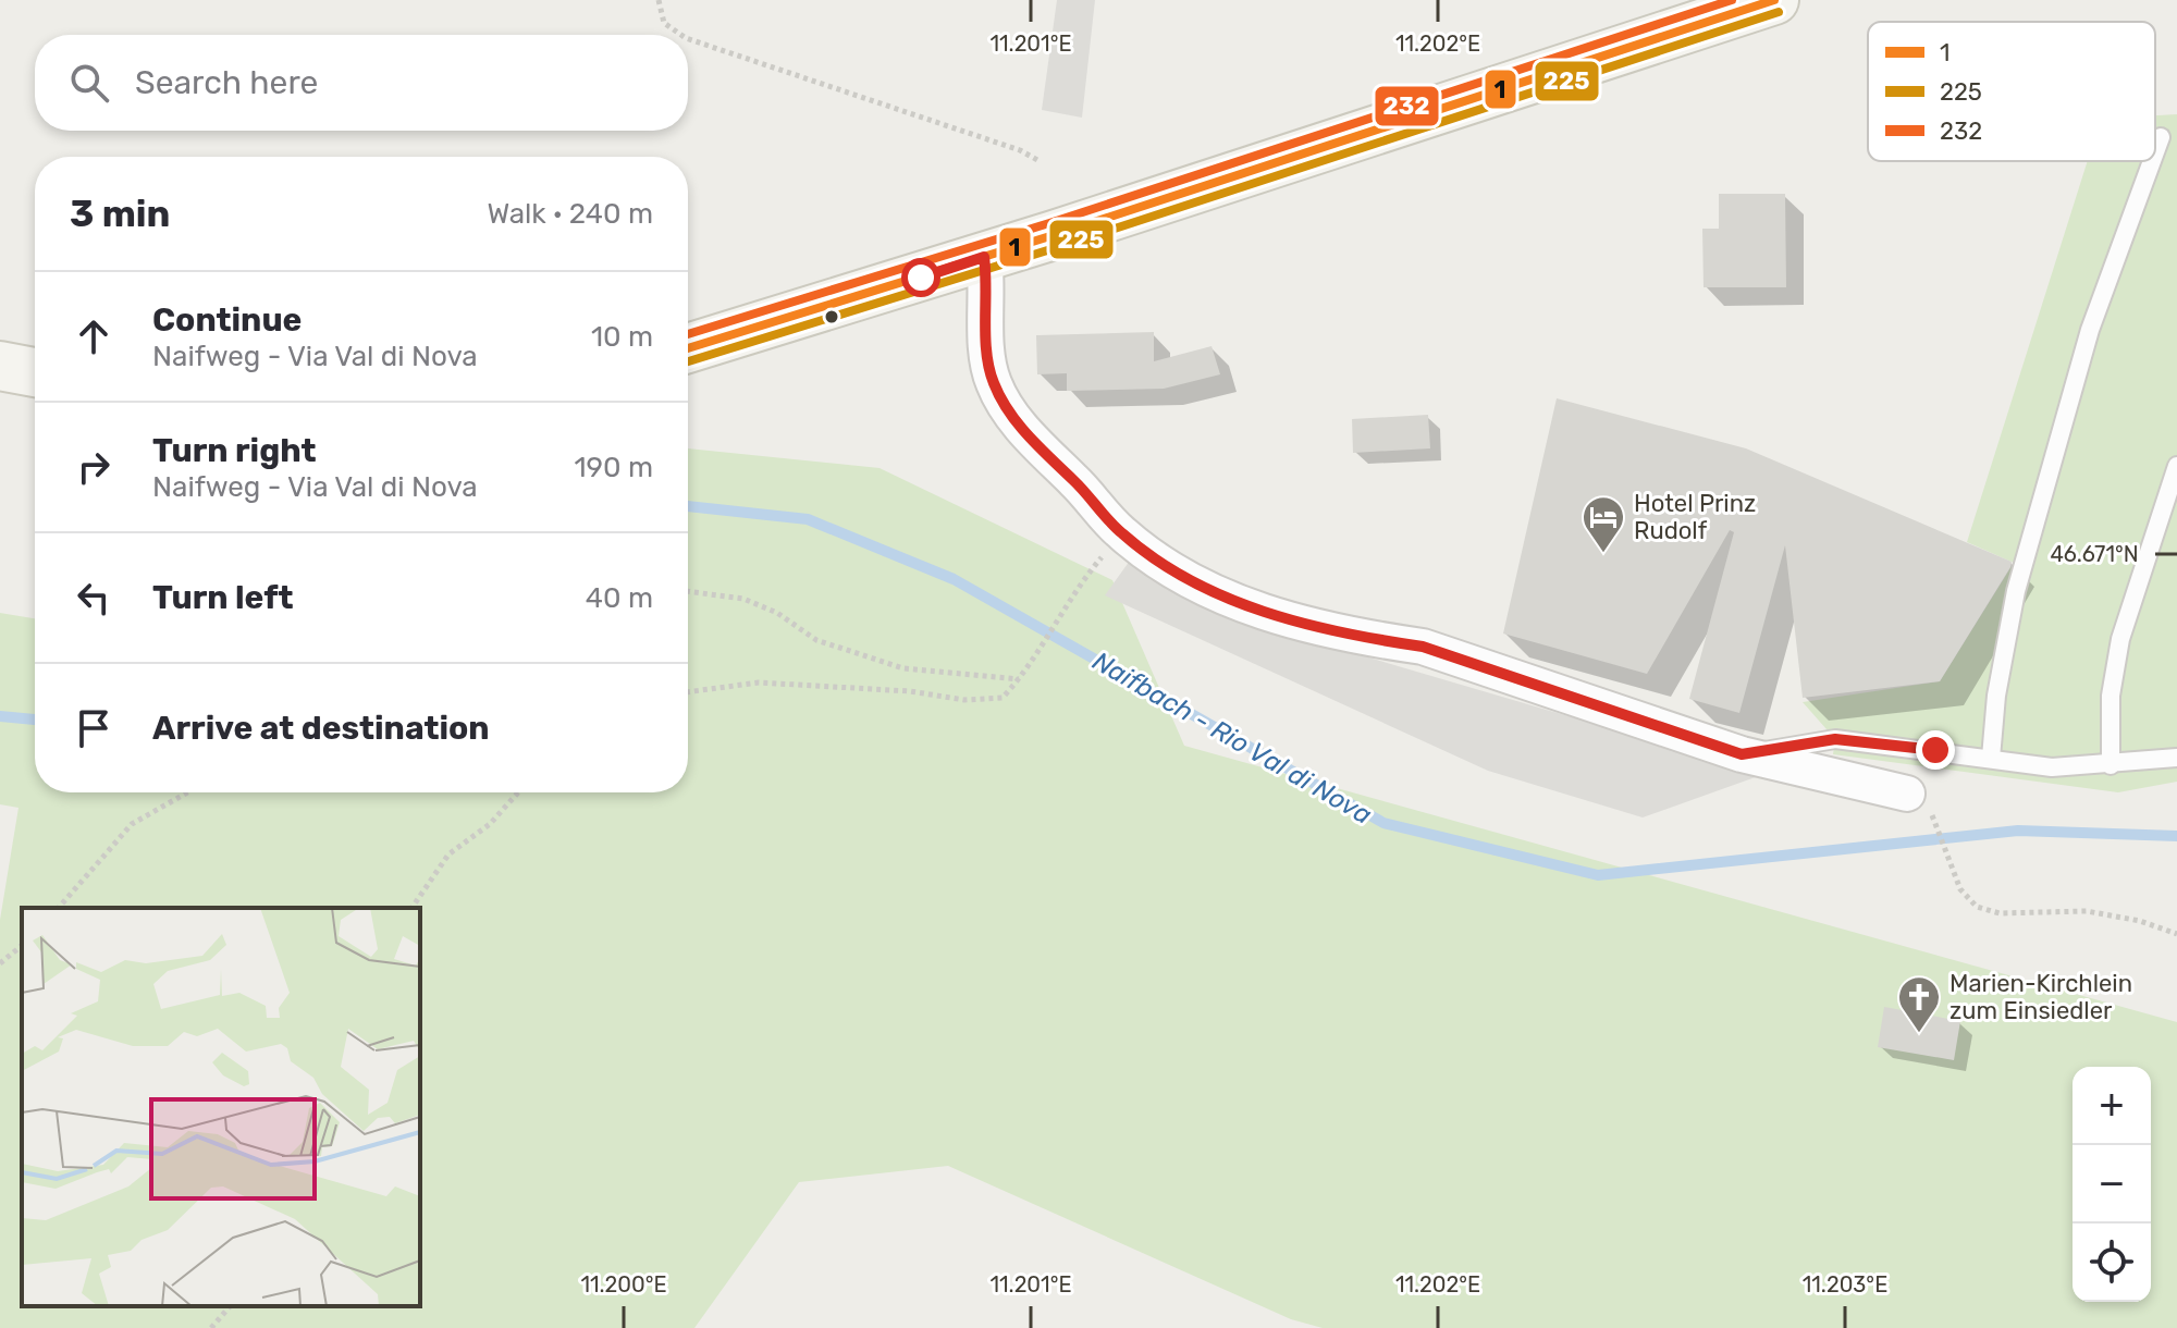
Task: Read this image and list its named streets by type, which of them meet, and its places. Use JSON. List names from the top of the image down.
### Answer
{
  "water": ["Naifbach - Rio Val di Nova"],
  "places": {
    "hotel": ["Hotel Prinz Rudolf"],
    "church": ["Marien-Kirchlein zum Einsiedler"]
  },
  "lines": ["transit line 1", "transit line 232", "transit line 225"],
  "legend": ["1", "225", "232"],
  "page": {
    "search": "Search here",
    "heading": ["3 min", "Walk · 240 m"],
    "list": [
      ["Continue", "Naifweg - Via Val di Nova", "10 m"],
      ["Turn right", "Naifweg - Via Val di Nova", "190 m"],
      ["Turn left", "40 m"],
      "Arrive at destination"
    ],
    "map_buttons": ["+", "−"]
  },
  "coordinates": [
    "11.201°E",
    "11.202°E",
    "46.671°N",
    "11.200°E",
    "11.203°E"
  ]
}
